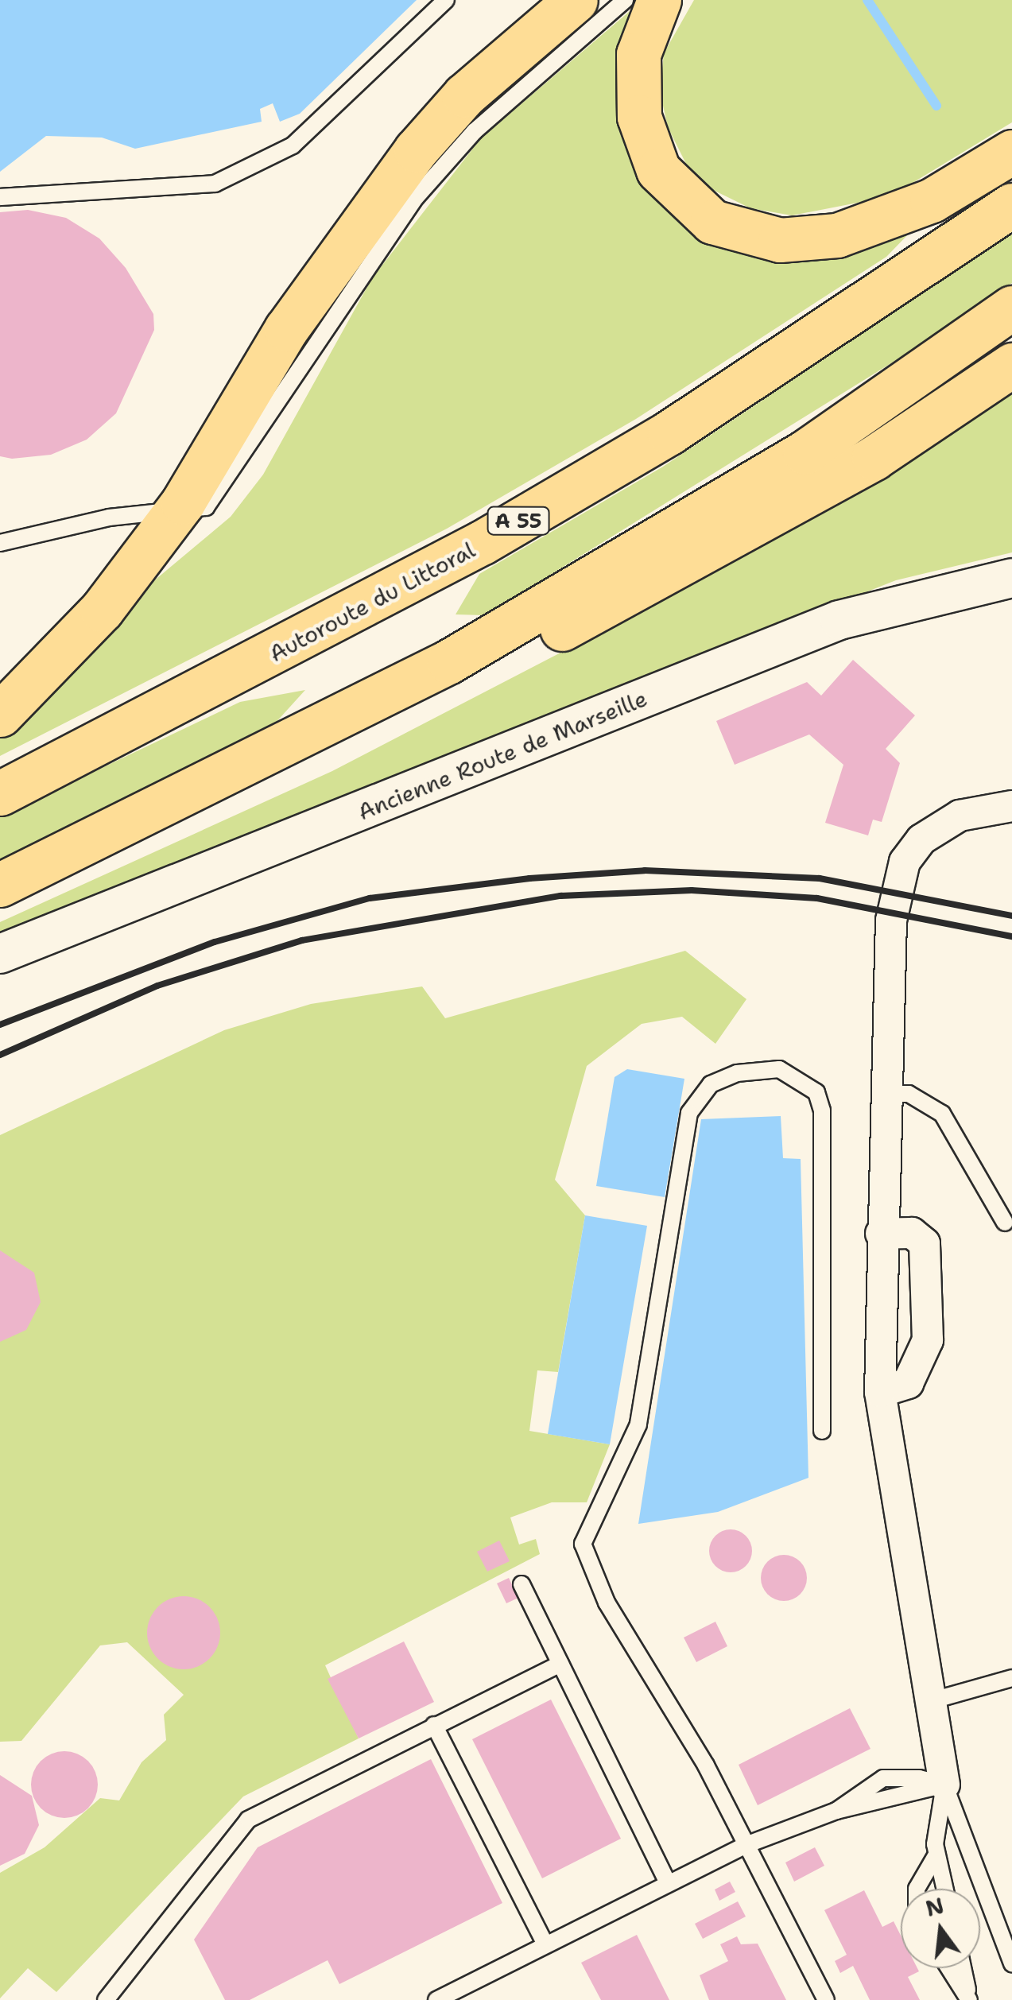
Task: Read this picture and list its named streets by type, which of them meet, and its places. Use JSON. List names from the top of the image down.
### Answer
{
  "streets": {
    "highway": ["A 55", "Autoroute du Littoral"],
    "street": ["Ancienne Route de Marseille"]
  },
  "north": "top"
}
